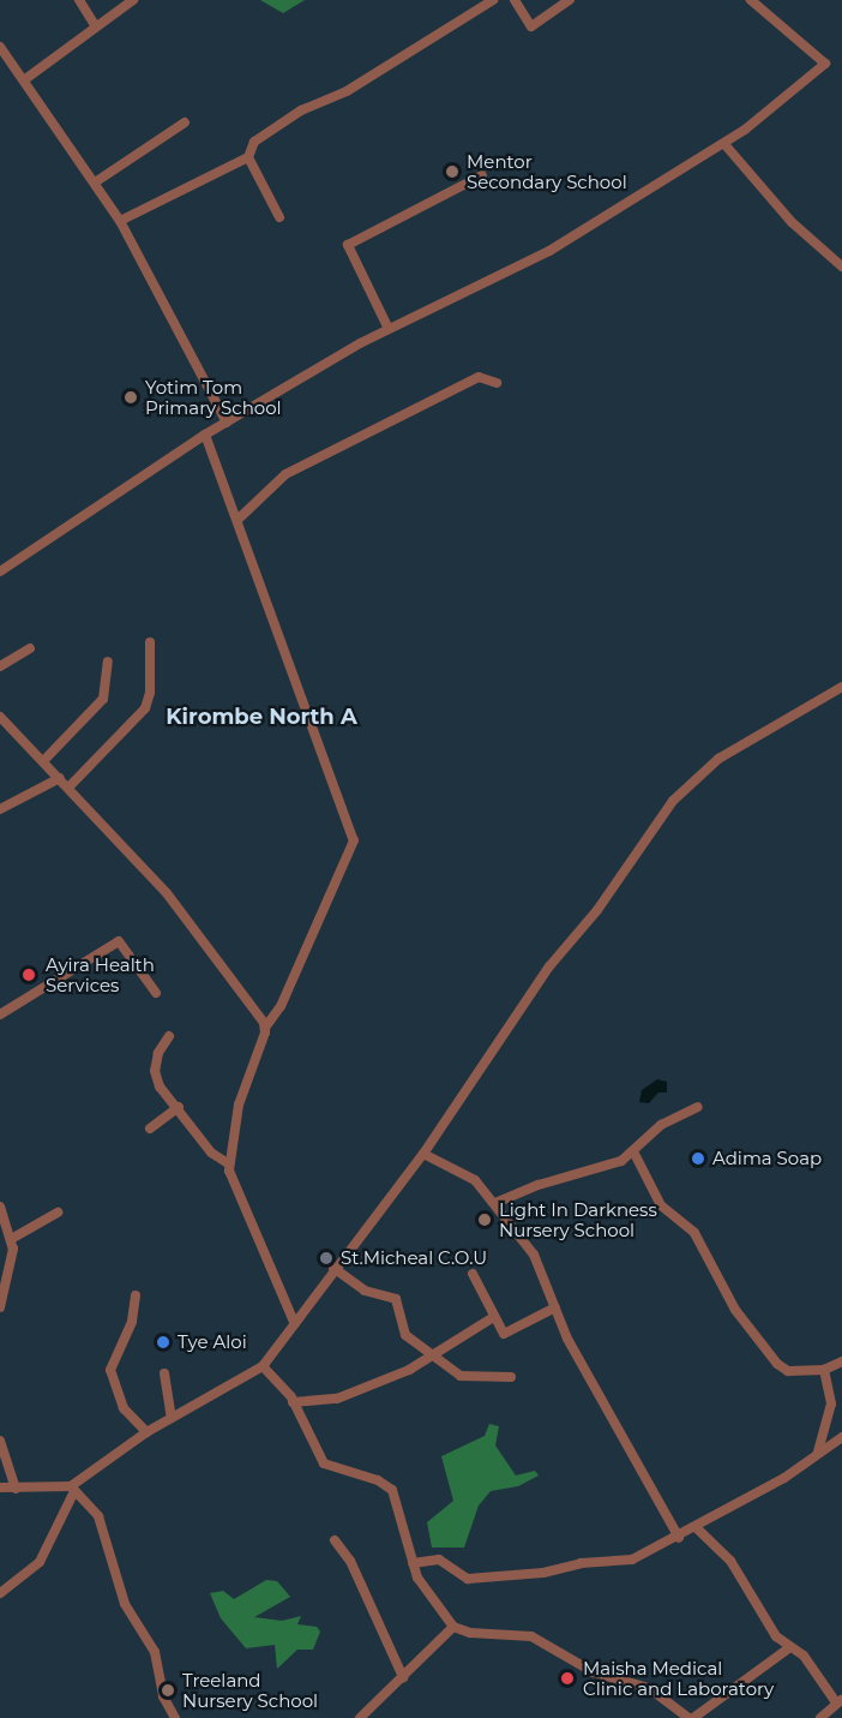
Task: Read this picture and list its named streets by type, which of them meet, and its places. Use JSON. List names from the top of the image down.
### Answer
{
  "districts": ["Kirombe North A"],
  "places": [
    "Mentor Secondary School",
    "Yotim Tom Primary School",
    "Ayira Health Services",
    "Adima Soap",
    "Light In Darkness Nursery School",
    "St.Micheal C.O.U",
    "Tye Aloi",
    "Maisha Medical Clinic and Laboratory",
    "Treeland Nursery School"
  ]
}
